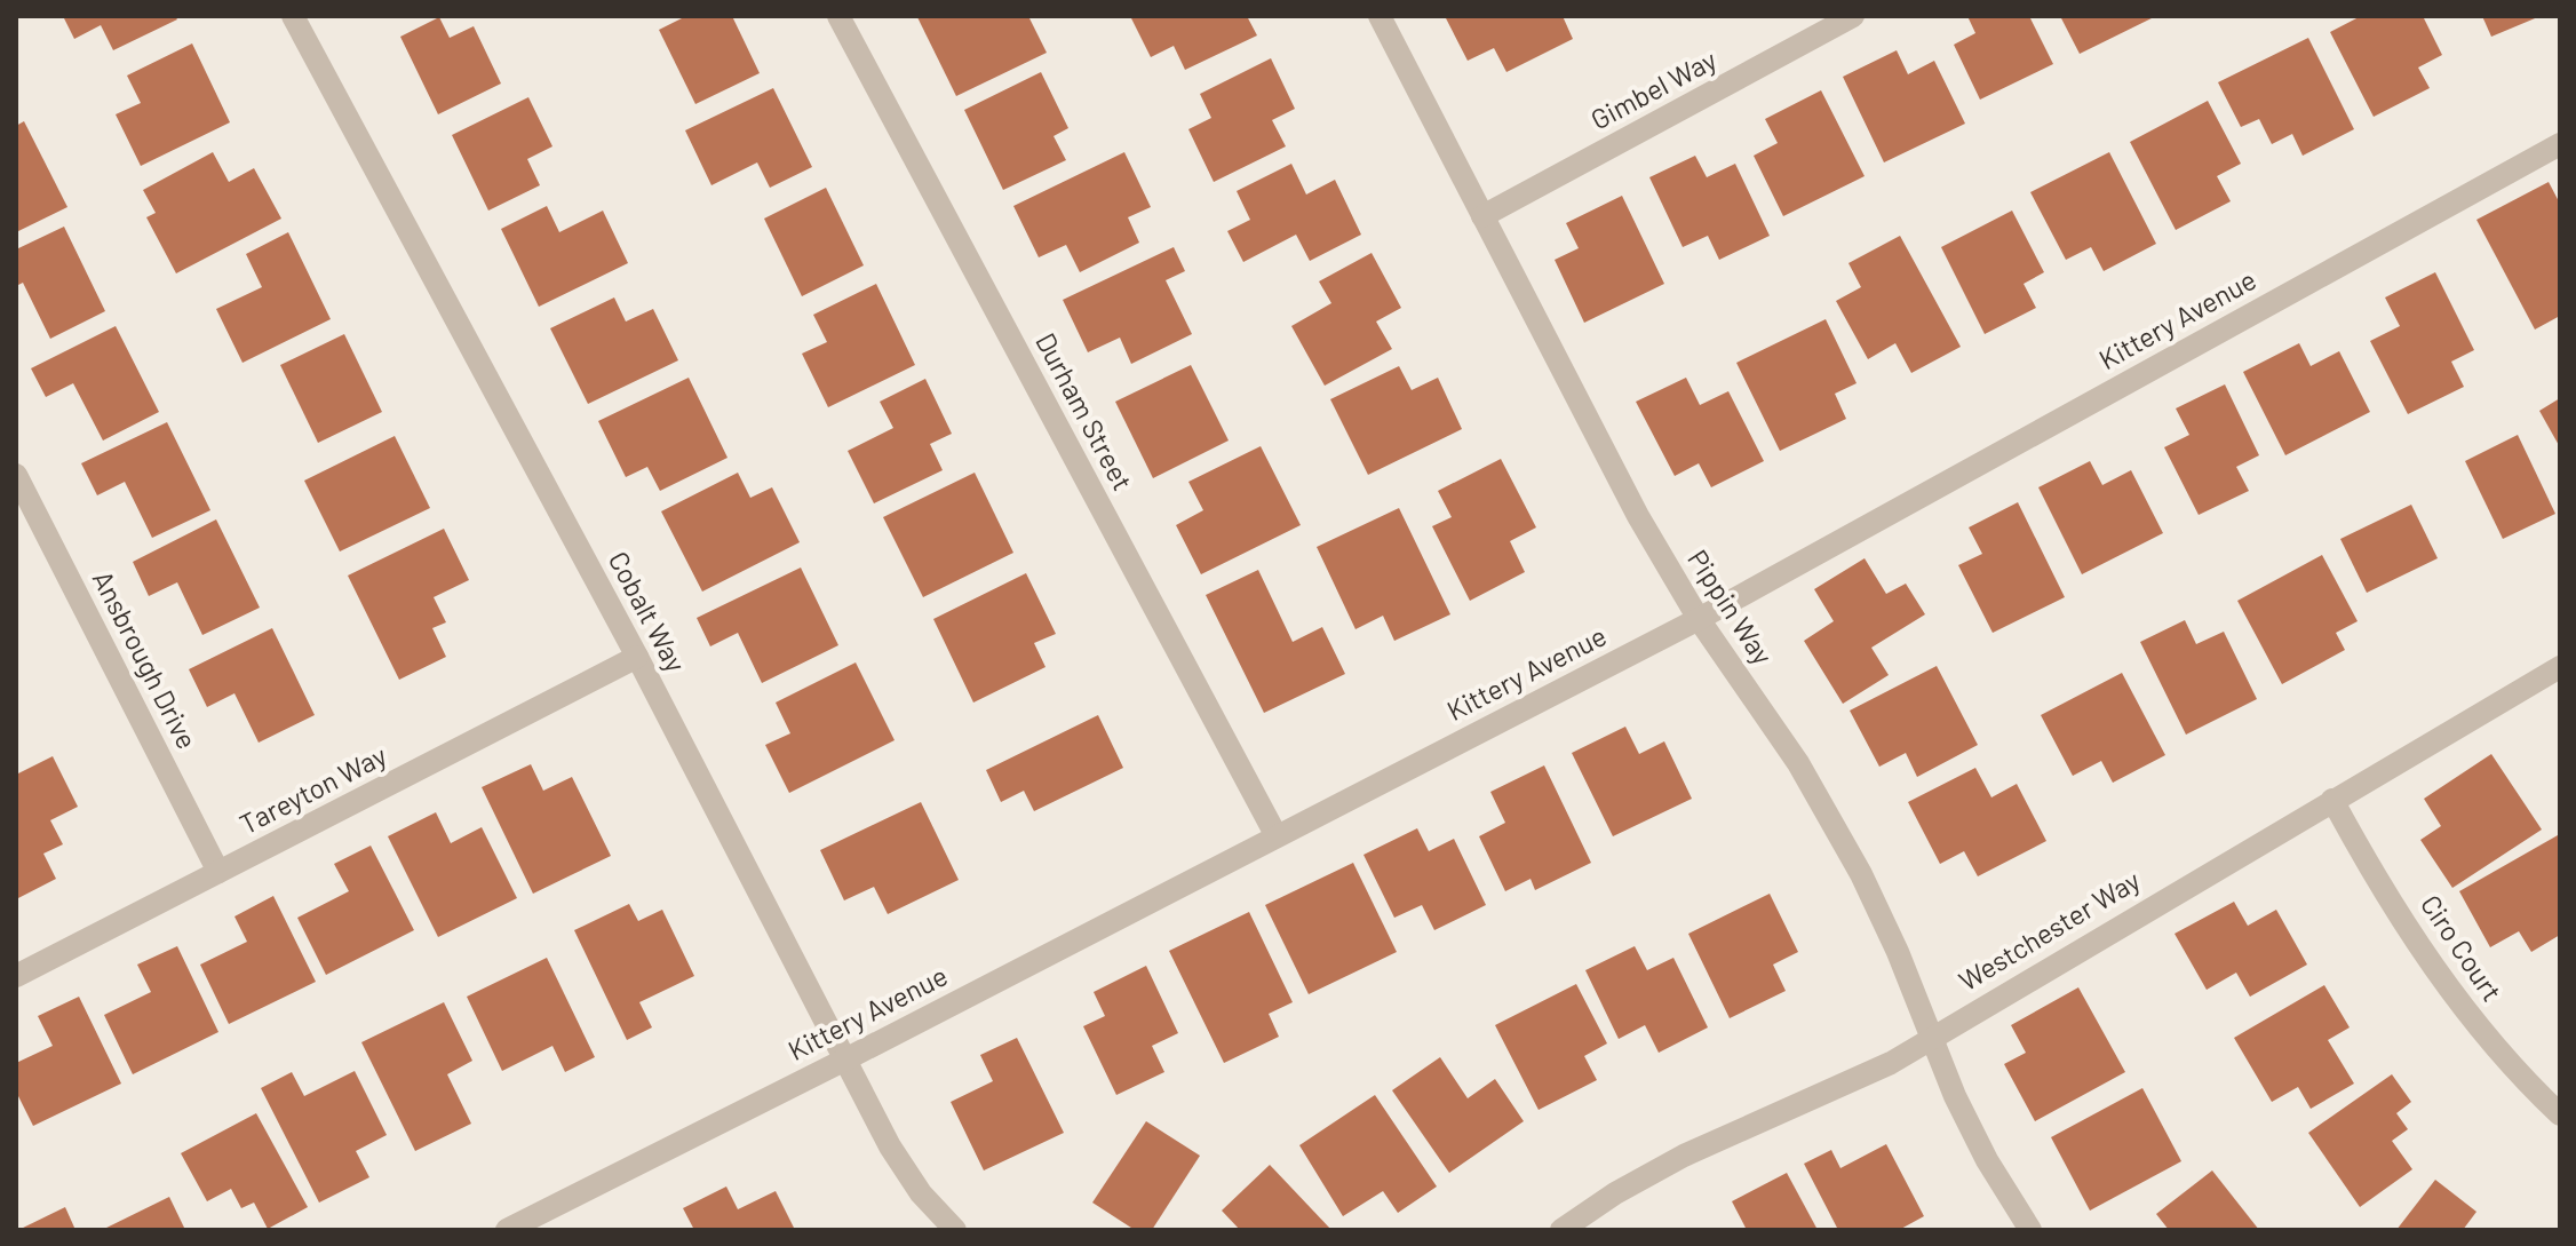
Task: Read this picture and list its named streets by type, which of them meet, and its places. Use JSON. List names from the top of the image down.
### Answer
{
  "streets": {
    "street": [
      "Gimbel Way",
      "Kittery Avenue",
      "Durham Street",
      "Pippin Way",
      "Cobalt Way",
      "Ansbrough Drive",
      "Tareyton Way",
      "Westchester Way",
      "Ciro Court"
    ]
  },
  "crossings": [
    ["Gimbel Way", "Pippin Way"],
    ["Kittery Avenue", "Durham Street"],
    ["Kittery Avenue", "Pippin Way"],
    ["Kittery Avenue", "Cobalt Way"],
    ["Pippin Way", "Westchester Way"],
    ["Cobalt Way", "Tareyton Way"],
    ["Ansbrough Drive", "Tareyton Way"],
    ["Westchester Way", "Ciro Court"]
  ]
}
